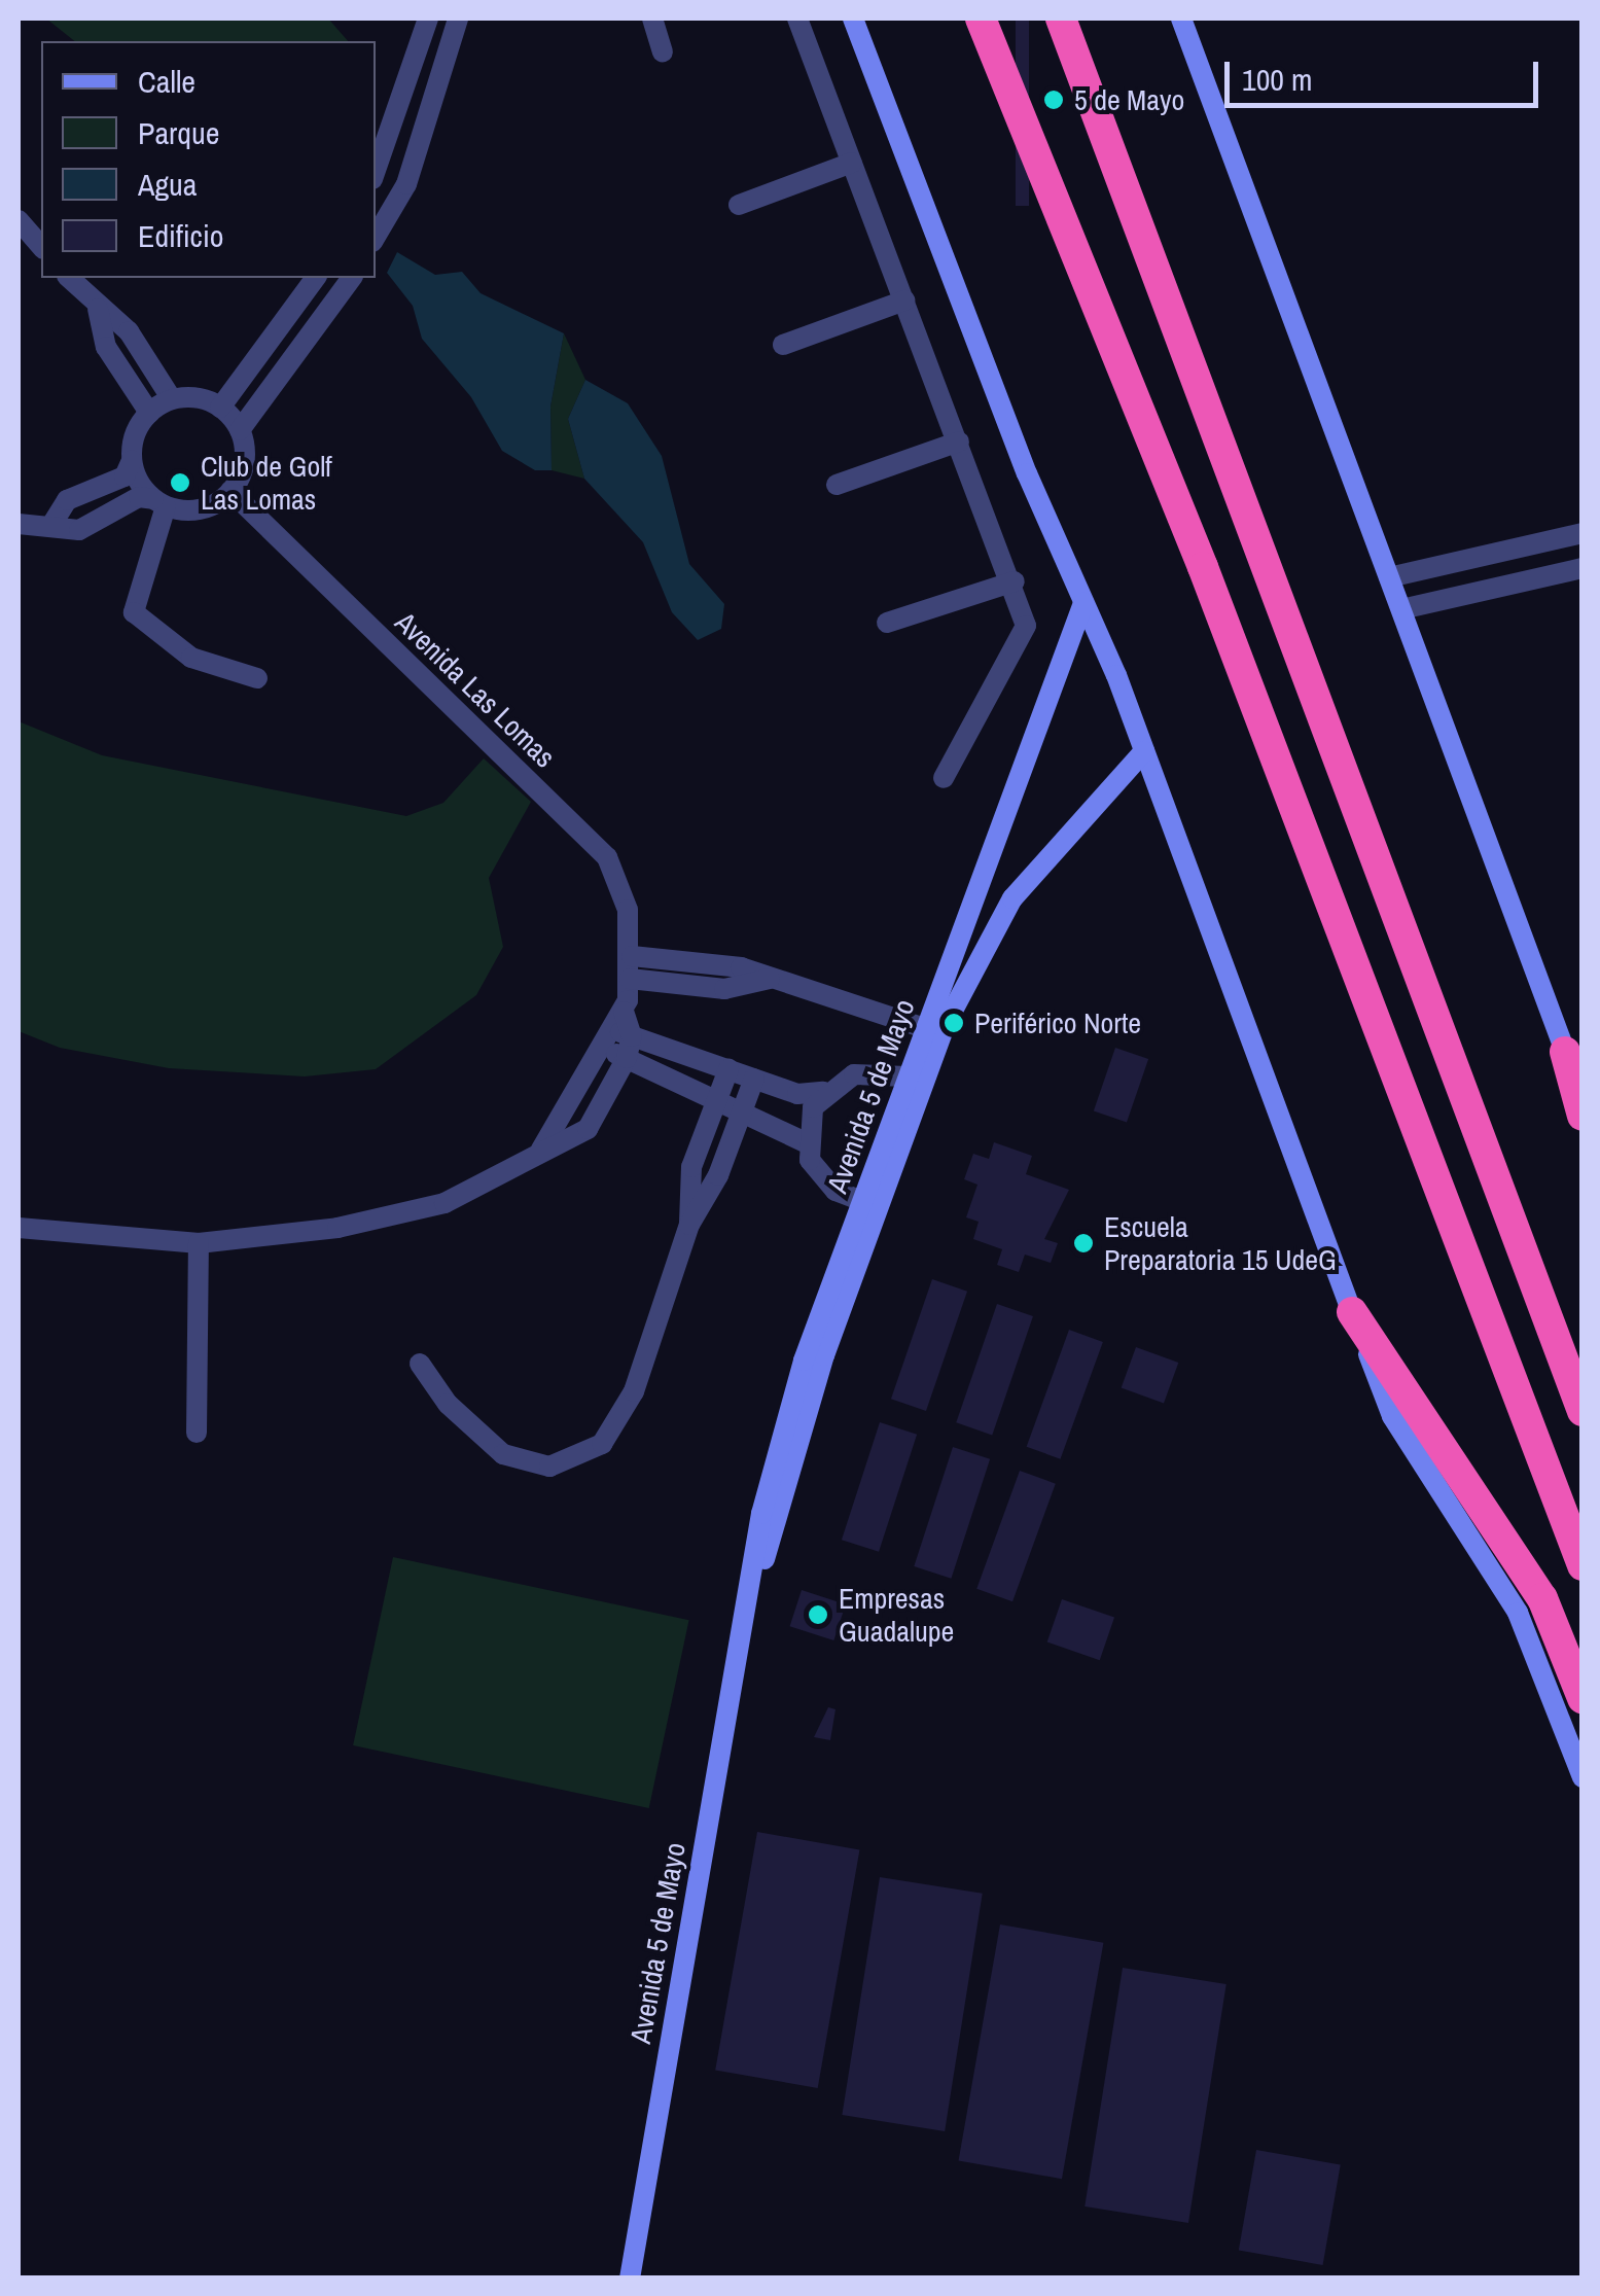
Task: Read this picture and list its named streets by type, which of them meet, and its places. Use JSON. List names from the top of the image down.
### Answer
{
  "streets": {
    "main road": ["Avenida 5 de Mayo"],
    "street": ["Avenida Las Lomas"]
  },
  "places": [
    "5 de Mayo",
    "Club de Golf Las Lomas",
    "Periférico Norte",
    "Escuela Preparatoria 15 UdeG",
    "Empresas Guadalupe"
  ],
  "legend": [
    "Calle",
    "Parque",
    "Agua",
    "Edificio"
  ],
  "scale_bar": "100 m"
}
